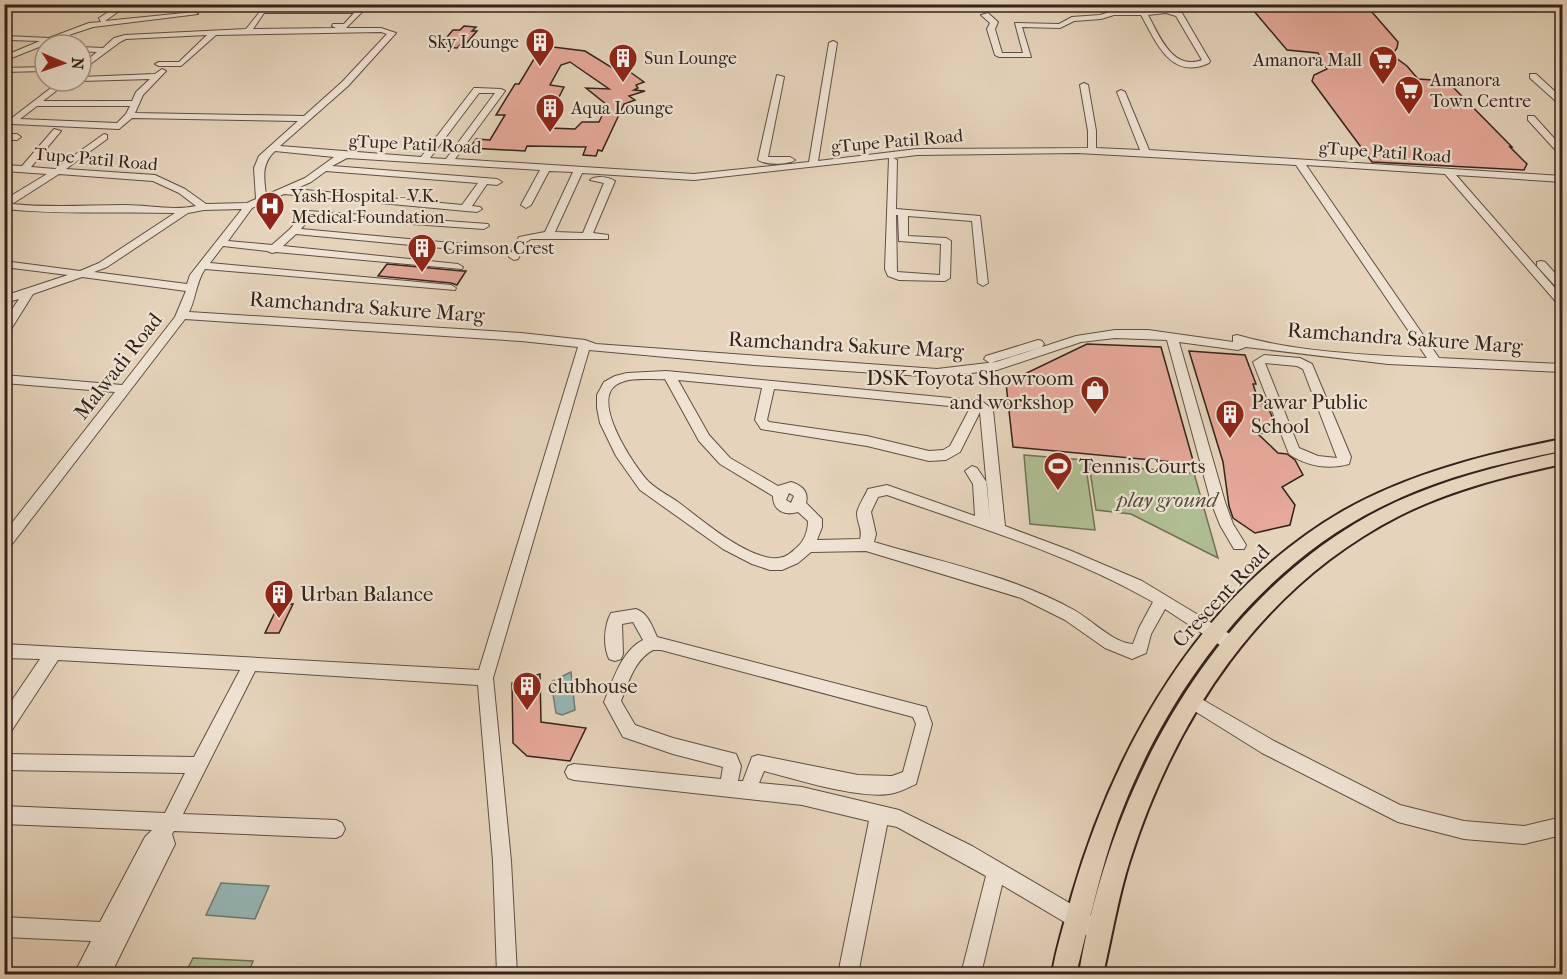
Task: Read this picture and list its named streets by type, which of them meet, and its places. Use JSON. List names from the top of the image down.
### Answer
{
  "streets": {
    "main road": ["Crescent Road"],
    "street": [
      "gTupe Patil Road",
      "Tupe Patil Road",
      "Ramchandra Sakure Marg",
      "Malwadi Road"
    ]
  },
  "crossings": [
    ["gTupe Patil Road", "Malwadi Road"],
    ["Ramchandra Sakure Marg", "Malwadi Road"]
  ],
  "parks": ["play ground"],
  "places": {
    "building": [
      "Sky Lounge",
      "Sun Lounge",
      "Aqua Lounge",
      "Crimson Crest",
      "Pawar Public School",
      "Urban Balance",
      "clubhouse"
    ],
    "supermarket": ["Amanora Mall", "Amanora Town Centre"],
    "hospital": ["Yash Hospital - V.K. Medical Foundation"],
    "shop": ["DSK Toyota Showroom and workshop"],
    "sports": ["Tennis Courts"]
  },
  "north": "right"
}
